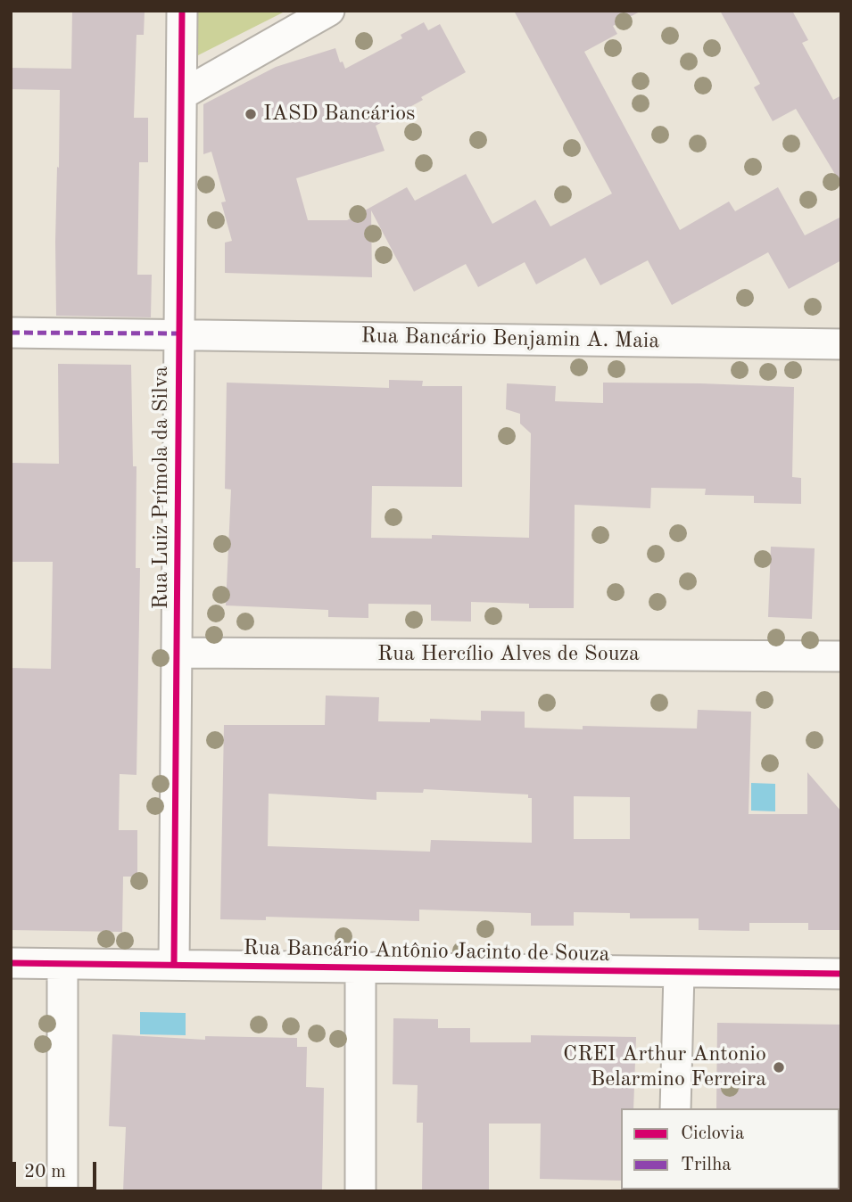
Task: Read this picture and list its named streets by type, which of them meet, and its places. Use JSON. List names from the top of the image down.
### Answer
{
  "streets": {
    "street": [
      "Rua Bancário Benjamin A. Maia",
      "Rua Luiz Prímola da Silva",
      "Rua Hercílio Alves de Souza",
      "Rua Bancário Antônio Jacinto de Souza"
    ]
  },
  "crossings": [
    ["Rua Bancário Benjamin A. Maia", "Rua Luiz Prímola da Silva"],
    ["Rua Luiz Prímola da Silva", "Rua Hercílio Alves de Souza"],
    ["Rua Luiz Prímola da Silva", "Rua Bancário Antônio Jacinto de Souza"]
  ],
  "places": ["IASD Bancários", "CREI Arthur Antonio Belarmino Ferreira"],
  "legend": ["Ciclovia", "Trilha"],
  "scale_bar": "20 m"
}
